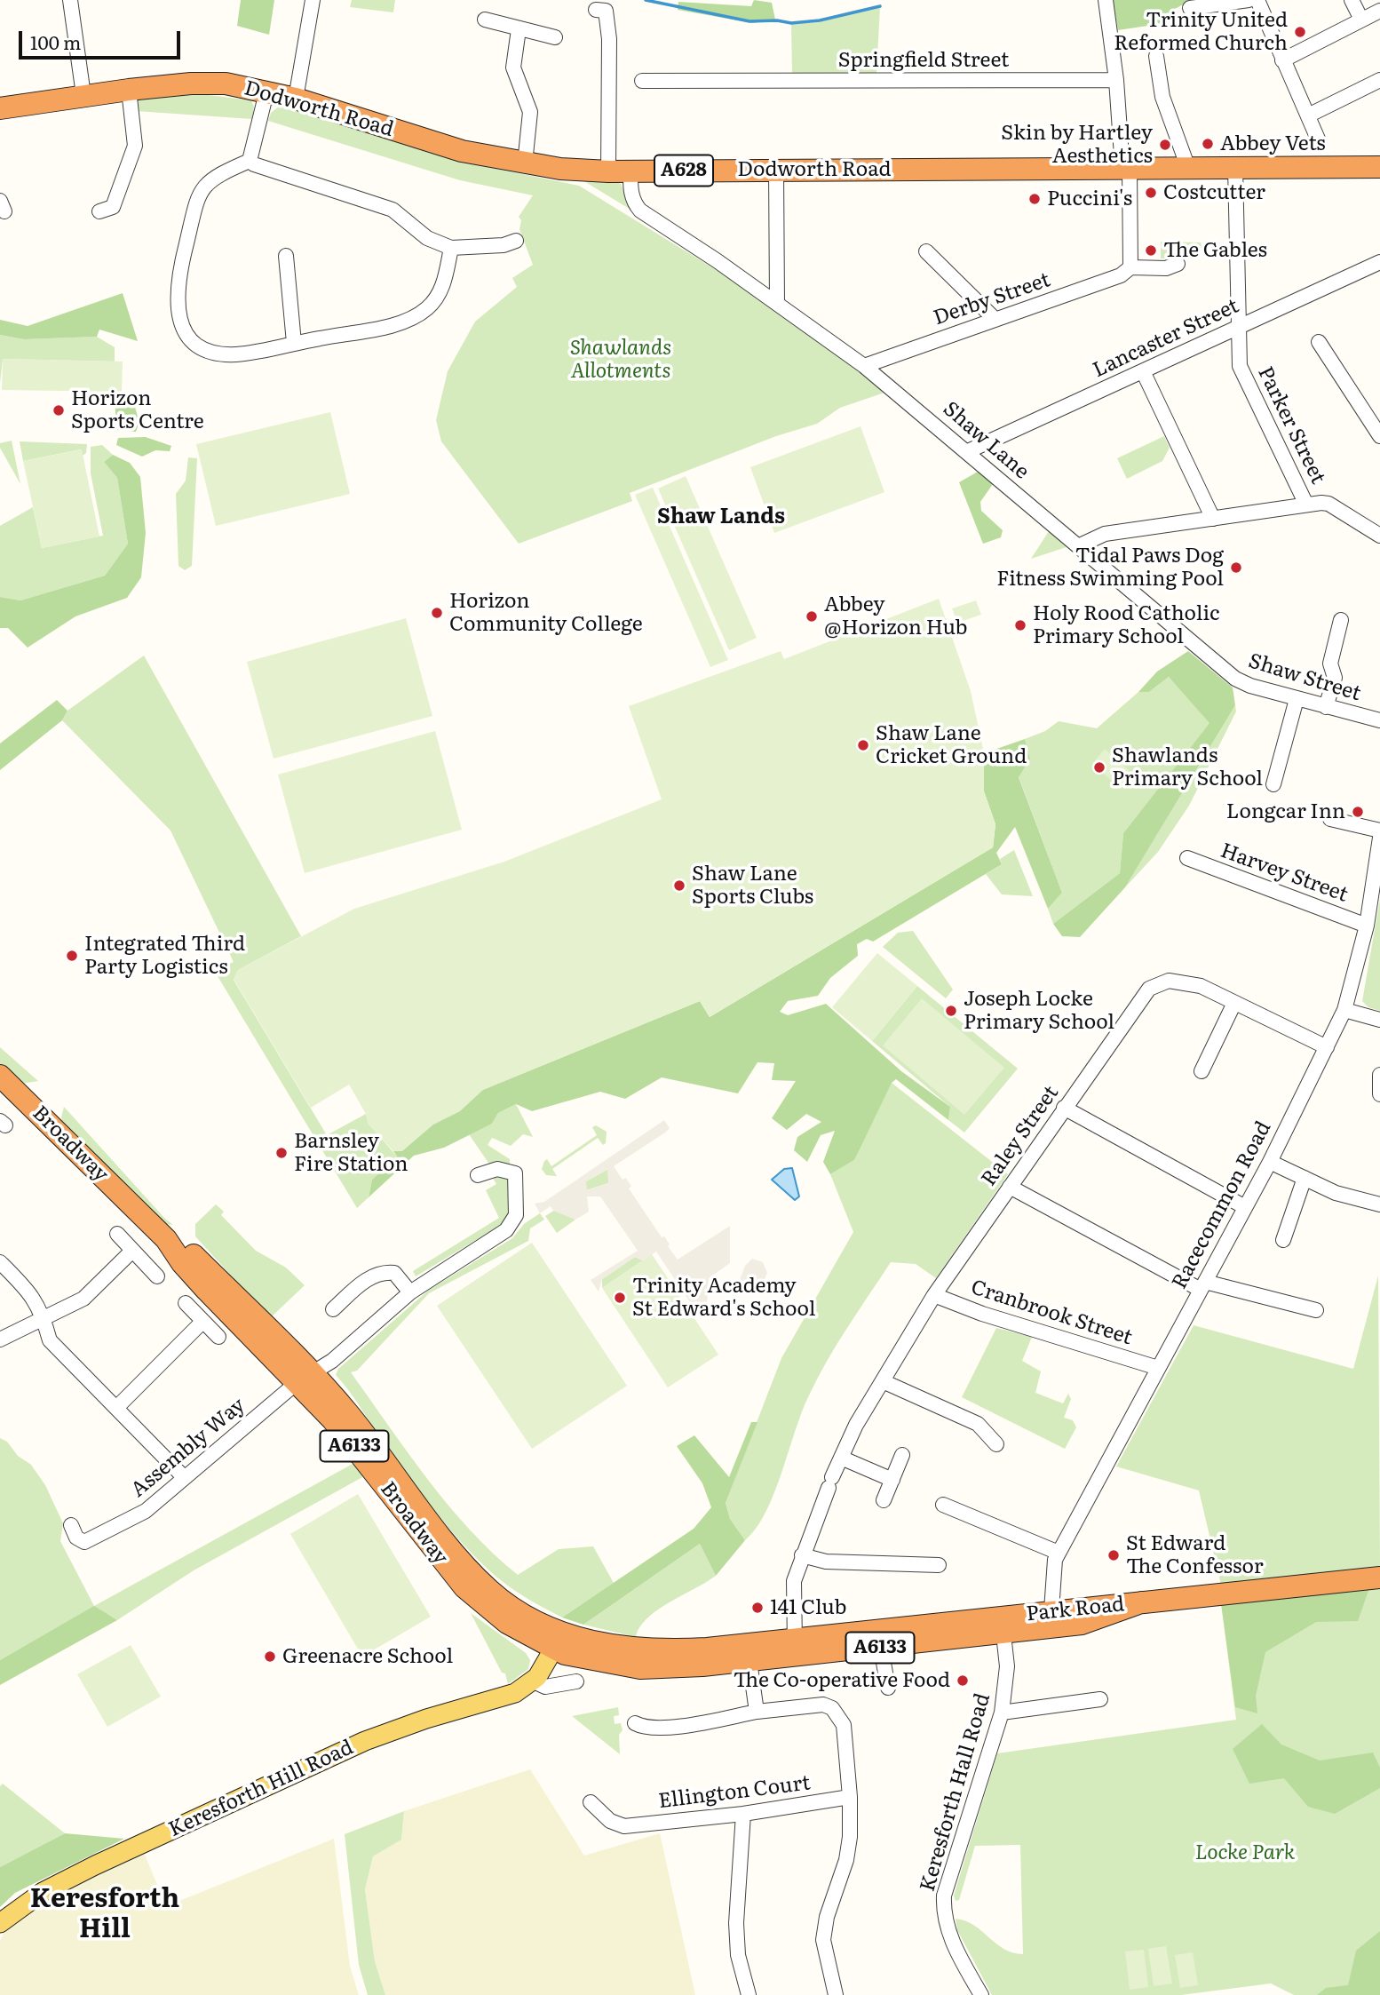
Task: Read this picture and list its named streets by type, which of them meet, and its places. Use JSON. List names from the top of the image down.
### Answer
{
  "streets": {
    "highway": [
      "Dodworth Road",
      "A628",
      "Broadway",
      "A6133",
      "Park Road"
    ],
    "main road": ["Keresforth Hill Road"],
    "street": [
      "Springfield Street",
      "Derby Street",
      "Lancaster Street",
      "Parker Street",
      "Shaw Lane",
      "Shaw Street",
      "Harvey Street",
      "Raley Street",
      "Racecommon Road",
      "Cranbrook Street",
      "Assembly Way",
      "Ellington Court",
      "Keresforth Hall Road"
    ]
  },
  "crossings": [
    ["Dodworth Road", "Parker Street"],
    ["Dodworth Road", "Shaw Lane"],
    ["Derby Street", "Shaw Lane"],
    ["Lancaster Street", "Parker Street"],
    ["Lancaster Street", "Shaw Lane"],
    ["Shaw Lane", "Shaw Street"],
    ["Harvey Street", "Racecommon Road"],
    ["Raley Street", "Racecommon Road"],
    ["Raley Street", "Cranbrook Street"],
    ["Raley Street", "A6133"],
    ["Broadway", "A6133"],
    ["Broadway", "Assembly Way"],
    ["Broadway", "Keresforth Hill Road"],
    ["Racecommon Road", "Cranbrook Street"],
    ["Racecommon Road", "Park Road"],
    ["A6133", "Park Road"],
    ["A6133", "Keresforth Hill Road"],
    ["A6133", "Keresforth Hall Road"],
    ["Park Road", "Keresforth Hall Road"]
  ],
  "districts": ["Shaw Lands", "Keresforth Hill"],
  "parks": ["Shawlands Allotments", "Locke Park"],
  "places": [
    "Trinity United Reformed Church",
    "Abbey Vets",
    "Skin by Hartley Aesthetics",
    "Costcutter",
    "Puccini's",
    "The Gables",
    "Horizon Sports Centre",
    "Tidal Paws Dog Fitness Swimming Pool",
    "Horizon Community College",
    "Abbey @Horizon Hub",
    "Holy Rood Catholic Primary School",
    "Shaw Lane Cricket Ground",
    "Shawlands Primary School",
    "Longcar Inn",
    "Shaw Lane Sports Clubs",
    "Integrated Third Party Logistics",
    "Joseph Locke Primary School",
    "Barnsley Fire Station",
    "Trinity Academy St Edward's School",
    "St Edward The Confessor",
    "141 Club",
    "Greenacre School",
    "The Co-operative Food"
  ],
  "scale_bar": "100 m"
}
